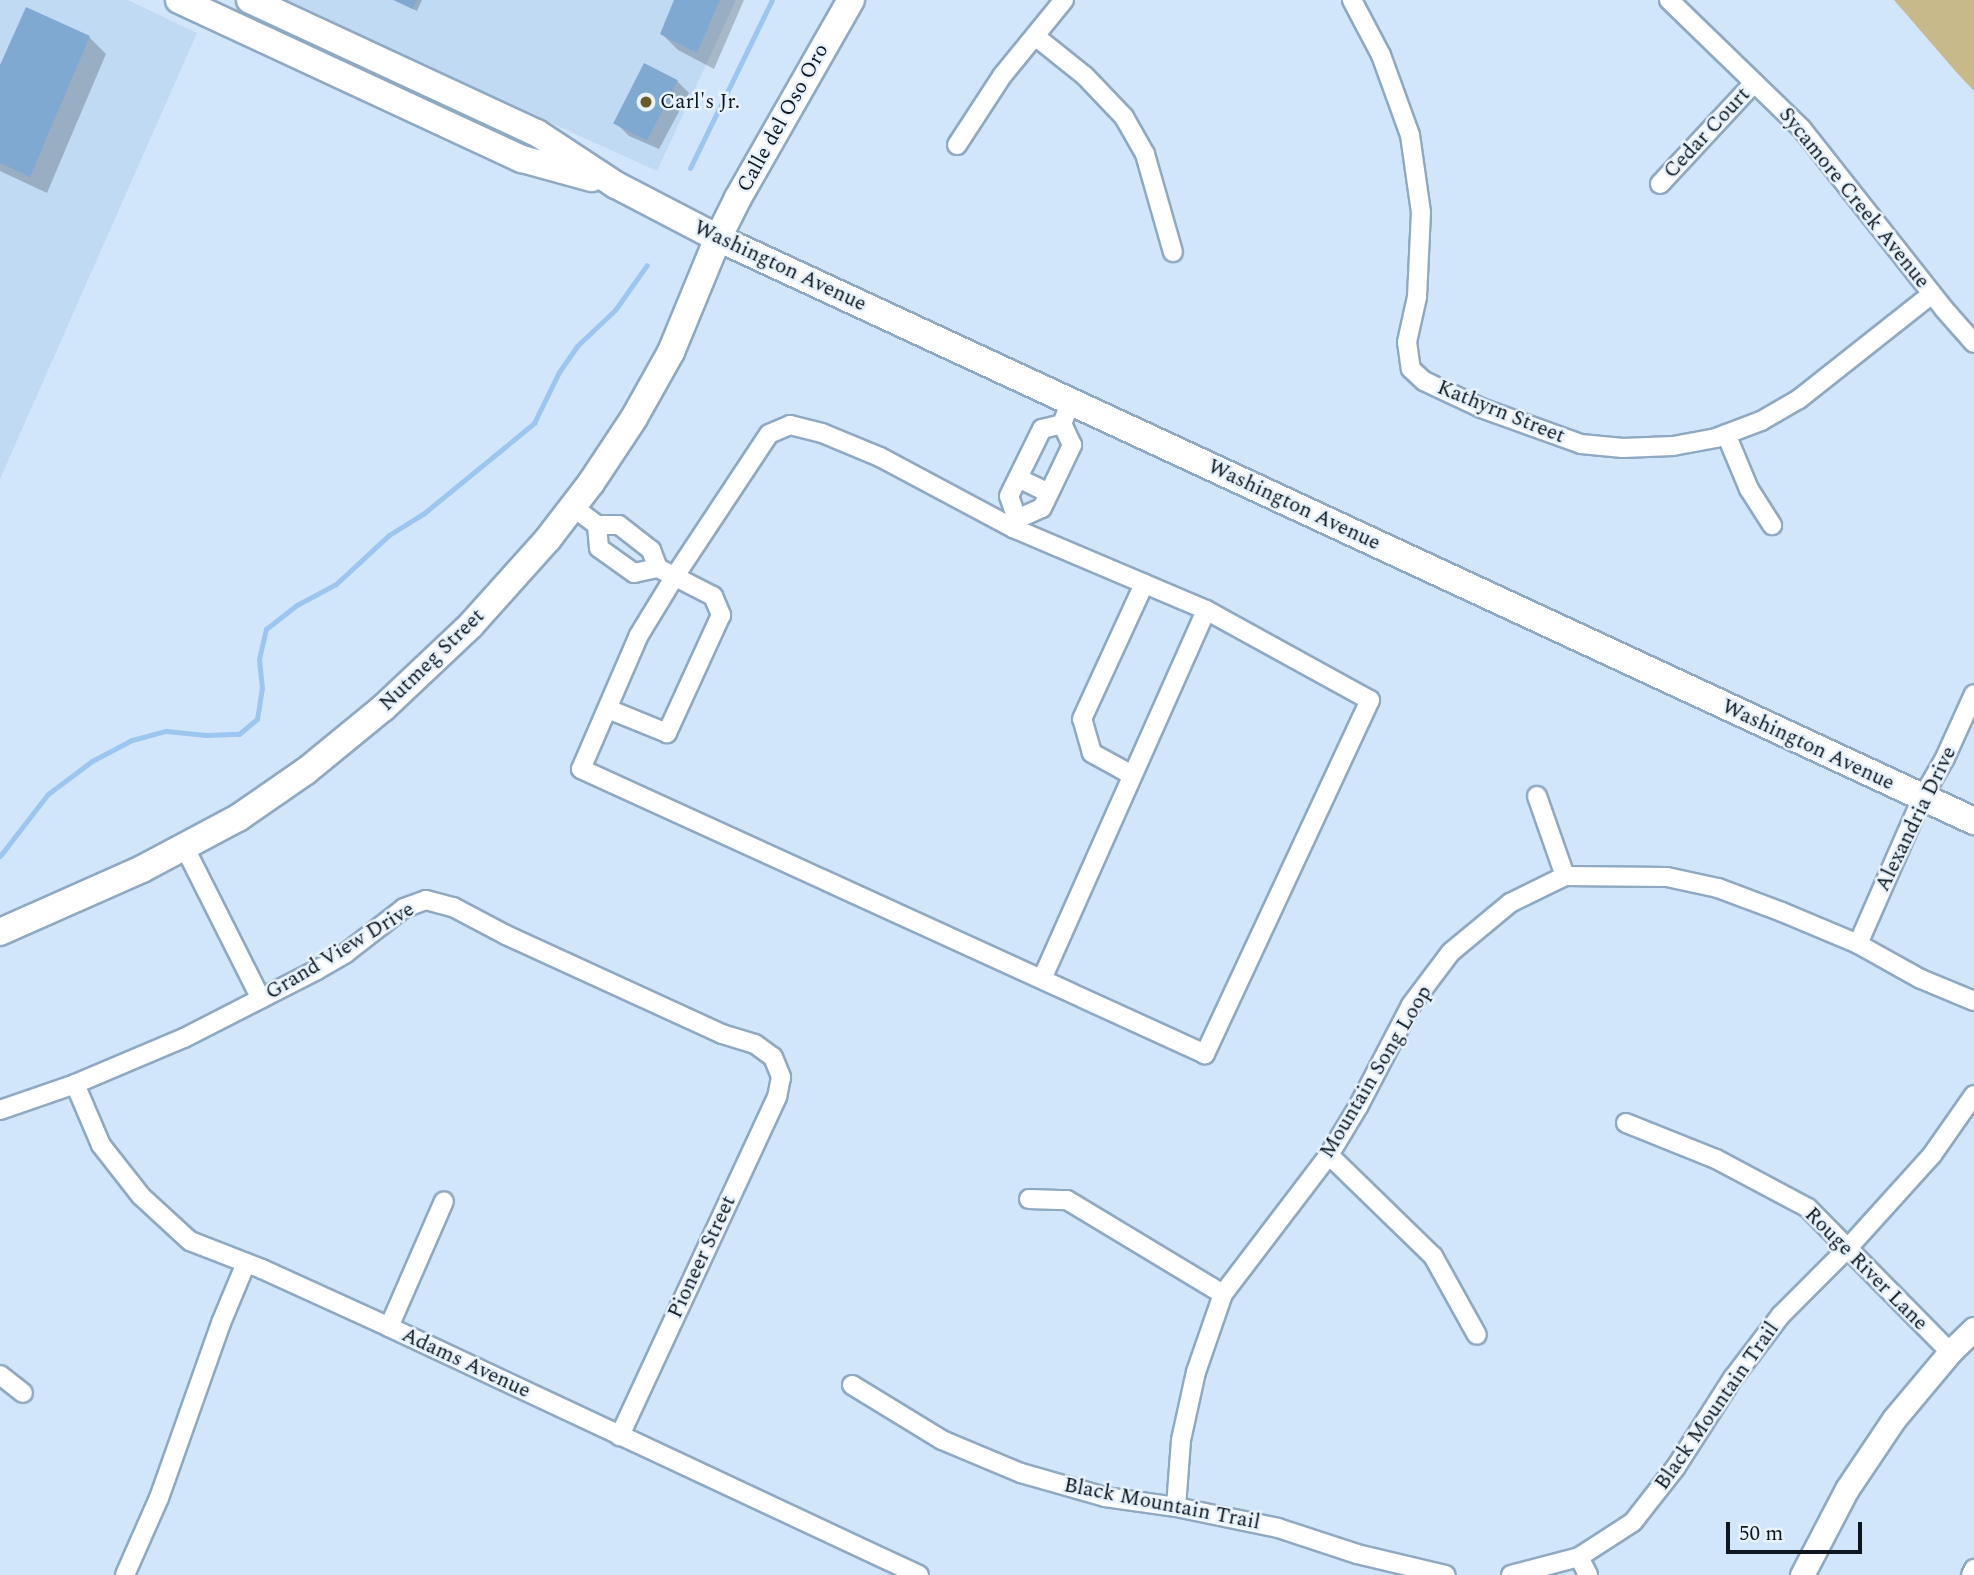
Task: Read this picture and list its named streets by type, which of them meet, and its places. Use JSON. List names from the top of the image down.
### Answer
{
  "streets": {
    "main road": ["Calle del Oso Oro", "Washington Avenue", "Nutmeg Street"],
    "street": [
      "Cedar Court",
      "Sycamore Creek Avenue",
      "Kathyrn Street",
      "Alexandria Drive",
      "Grand View Drive",
      "Mountain Song Loop",
      "Pioneer Street",
      "Rouge River Lane",
      "Adams Avenue",
      "Black Mountain Trail"
    ]
  },
  "crossings": [
    ["Calle del Oso Oro", "Washington Avenue"],
    ["Calle del Oso Oro", "Nutmeg Street"],
    ["Cedar Court", "Sycamore Creek Avenue"],
    ["Sycamore Creek Avenue", "Kathyrn Street"],
    ["Washington Avenue", "Nutmeg Street"],
    ["Washington Avenue", "Alexandria Drive"],
    ["Alexandria Drive", "Mountain Song Loop"],
    ["Grand View Drive", "Pioneer Street"],
    ["Grand View Drive", "Adams Avenue"],
    ["Mountain Song Loop", "Black Mountain Trail"],
    ["Pioneer Street", "Adams Avenue"],
    ["Rouge River Lane", "Black Mountain Trail"]
  ],
  "places": ["Carl's Jr."],
  "scale_bar": "50 m"
}
